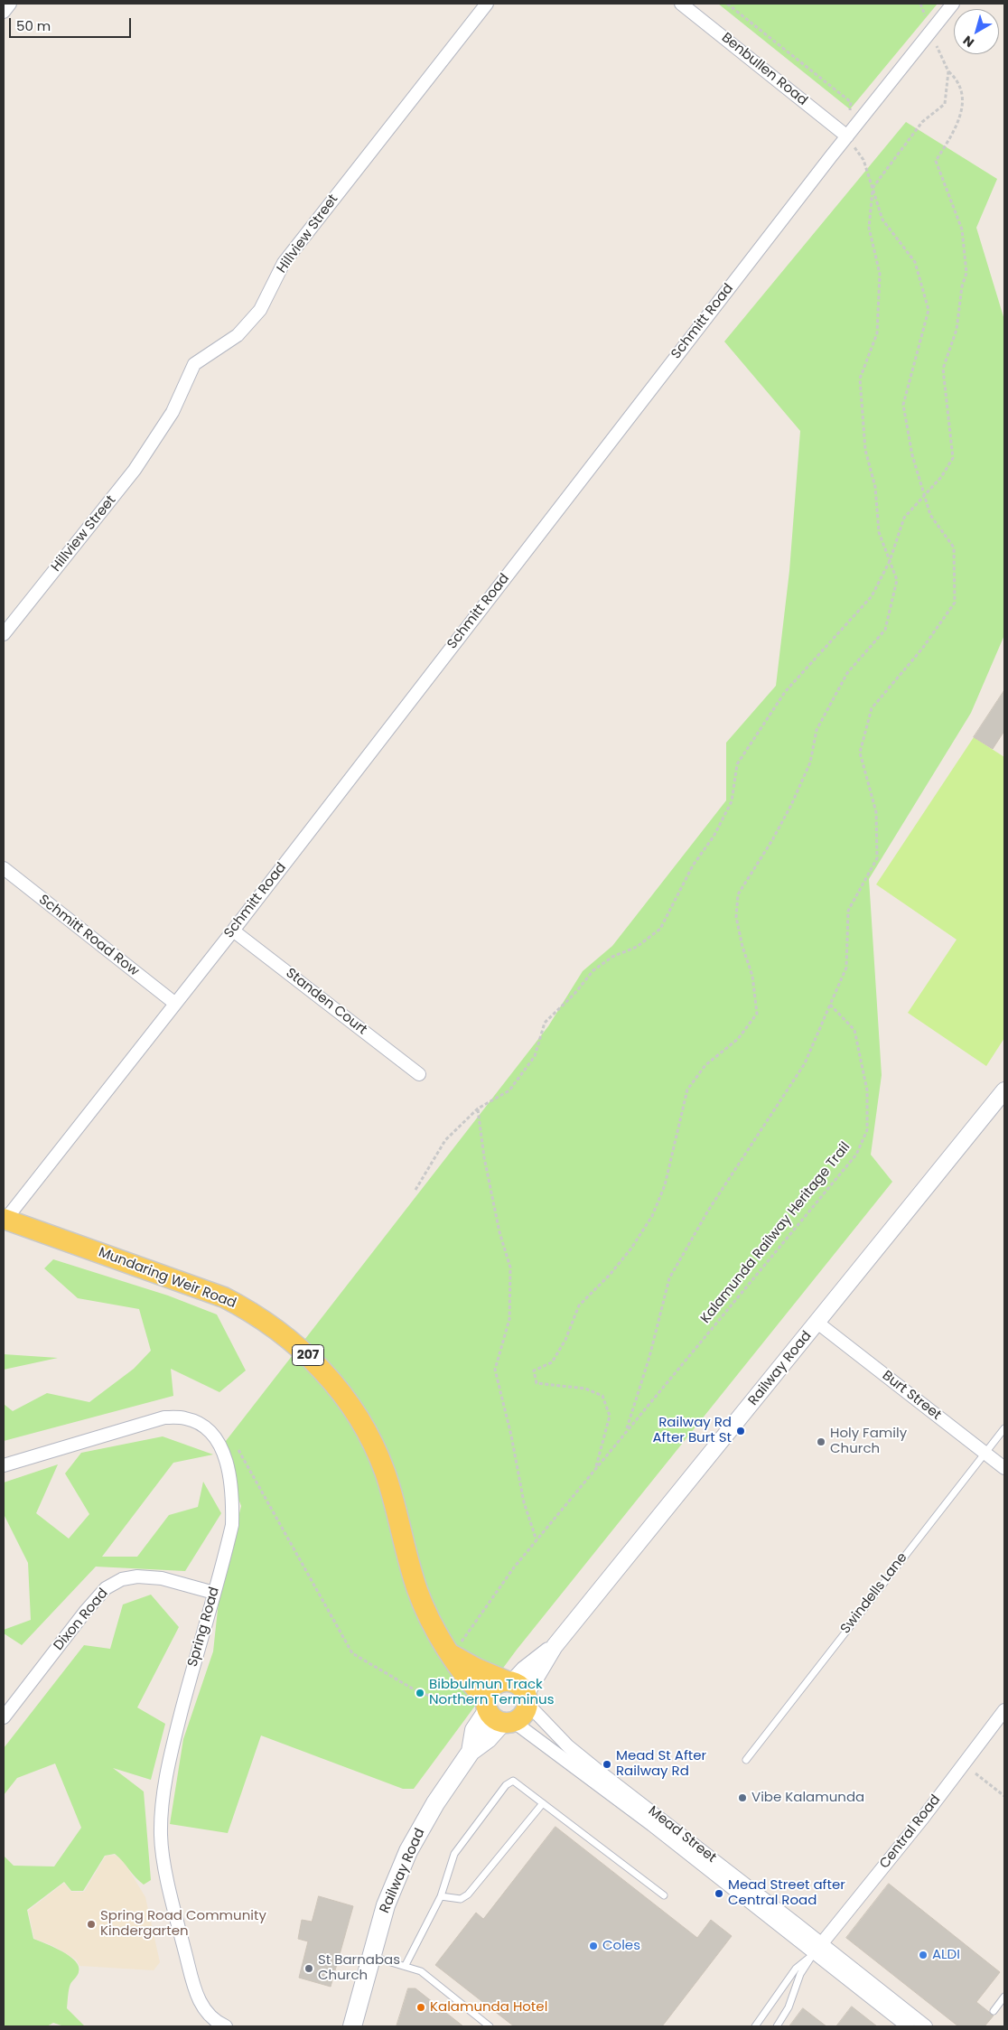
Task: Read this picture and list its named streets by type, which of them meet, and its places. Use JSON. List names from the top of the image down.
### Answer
{
  "streets": {
    "main road": ["Mundaring Weir Road", "207", "Railway Road"],
    "street": [
      "Benbullen Road",
      "Hillview Street",
      "Schmitt Road",
      "Schmitt Road Row",
      "Standen Court",
      "Burt Street",
      "Dixon Road",
      "Spring Road",
      "Central Road",
      "Mead Street"
    ],
    "lane": ["Swindells Lane"],
    "path": ["Kalamunda Railway Heritage Trail"]
  },
  "crossings": [
    ["Benbullen Road", "Schmitt Road"],
    ["Benbullen Road", "Kalamunda Railway Heritage Trail"],
    ["Schmitt Road", "Schmitt Road Row"],
    ["Schmitt Road", "Standen Court"],
    ["Schmitt Road", "Kalamunda Railway Heritage Trail"],
    ["Schmitt Road", "Mundaring Weir Road"],
    ["Kalamunda Railway Heritage Trail", "Mundaring Weir Road"],
    ["Mundaring Weir Road", "Railway Road"],
    ["Mundaring Weir Road", "Mead Street"],
    ["Railway Road", "Burt Street"],
    ["Railway Road", "Mead Street"],
    ["Burt Street", "Swindells Lane"],
    ["Dixon Road", "Spring Road"],
    ["Central Road", "Mead Street"]
  ],
  "places": [
    "Railway Rd After Burt St",
    "Holy Family Church",
    "Bibbulmun Track Northern Terminus",
    "Mead St After Railway Rd",
    "Vibe Kalamunda",
    "Mead Street after Central Road",
    "Spring Road Community Kindergarten",
    "Coles",
    "ALDI",
    "St Barnabas Church",
    "Kalamunda Hotel"
  ],
  "scale_bar": "50 m",
  "north": "bottom left"
}
